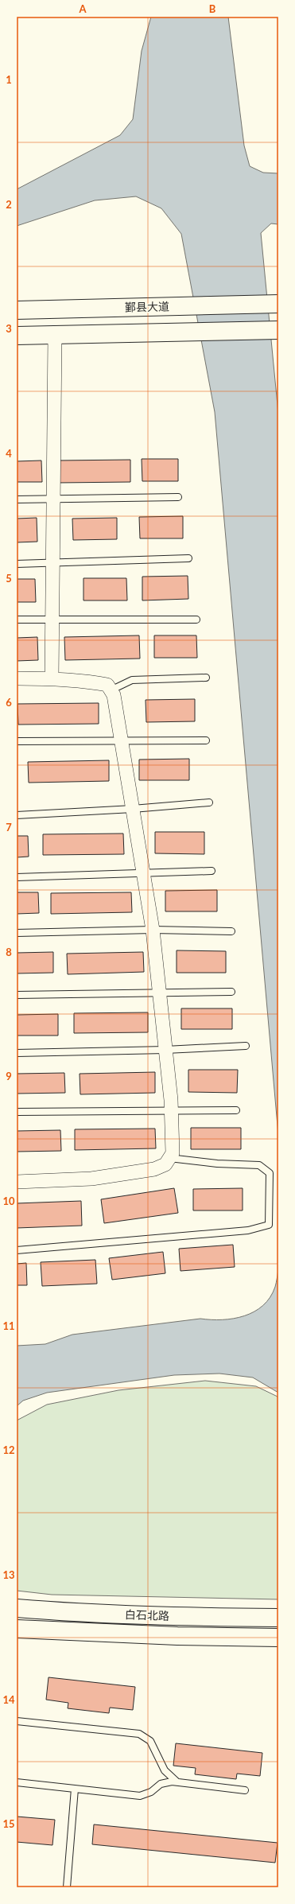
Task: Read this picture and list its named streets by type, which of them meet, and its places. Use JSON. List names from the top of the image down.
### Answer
{
  "streets": {
    "main road": ["鄞县大道", "白石北路"]
  },
  "grid": {
    "columns": ["A", "B"],
    "rows": [
      "1",
      "2",
      "3",
      "4",
      "5",
      "6",
      "7",
      "8",
      "9",
      "10",
      "11",
      "12",
      "13",
      "14",
      "15"
    ]
  }
}
